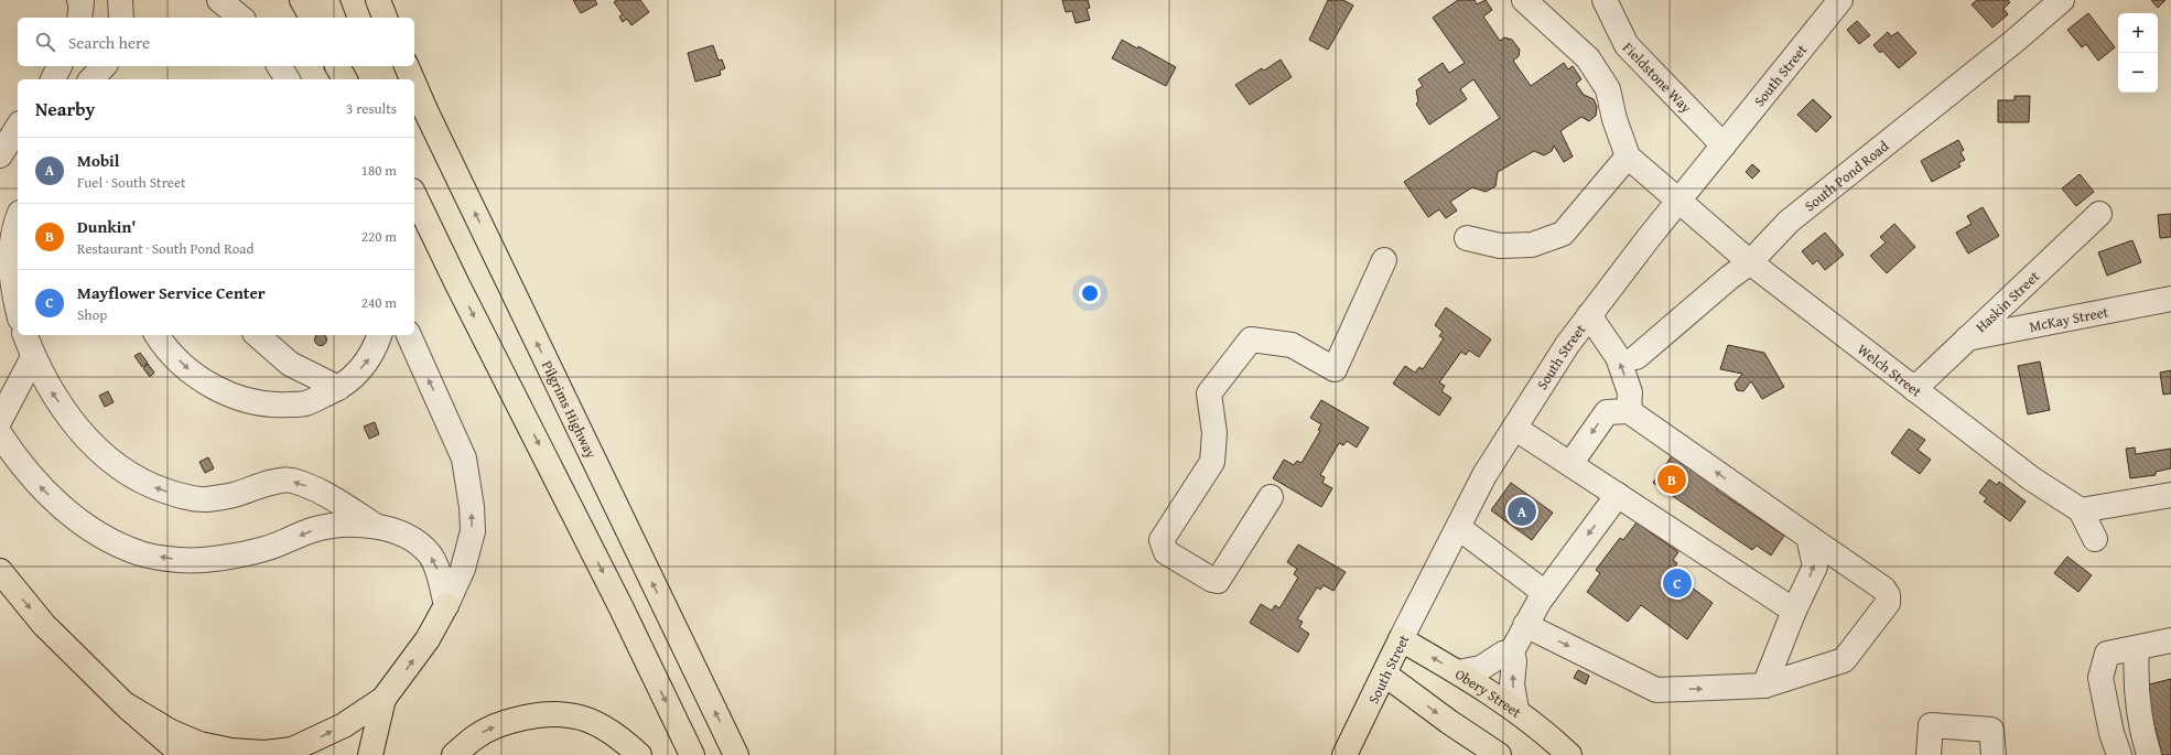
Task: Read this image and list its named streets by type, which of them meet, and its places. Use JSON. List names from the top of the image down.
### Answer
{
  "streets": {
    "main road": ["South Street", "Pilgrims Highway", "Obery Street"],
    "street": [
      "Fieldstone Way",
      "South Pond Road",
      "Haskin Street",
      "McKay Street",
      "Welch Street"
    ]
  },
  "crossings": [
    ["South Street", "Fieldstone Way"],
    ["South Street", "Welch Street"],
    ["South Street", "Obery Street"],
    ["South Pond Road", "Welch Street"],
    ["Haskin Street", "McKay Street"],
    ["Haskin Street", "Welch Street"]
  ],
  "page": {
    "map_buttons": ["+", "−"],
    "search": "Search here",
    "heading": ["Nearby", "3 results"],
    "list": [
      {
        "mark": "A",
        "name": "Mobil",
        "note": "Fuel · South Street",
        "value": "180 m"
      },
      {
        "mark": "B",
        "name": "Dunkin'",
        "note": "Restaurant · South Pond Road",
        "value": "220 m"
      },
      {
        "mark": "C",
        "name": "Mayflower Service Center",
        "note": "Shop",
        "value": "240 m"
      }
    ],
    "pins": ["B", "A", "C"]
  }
}
